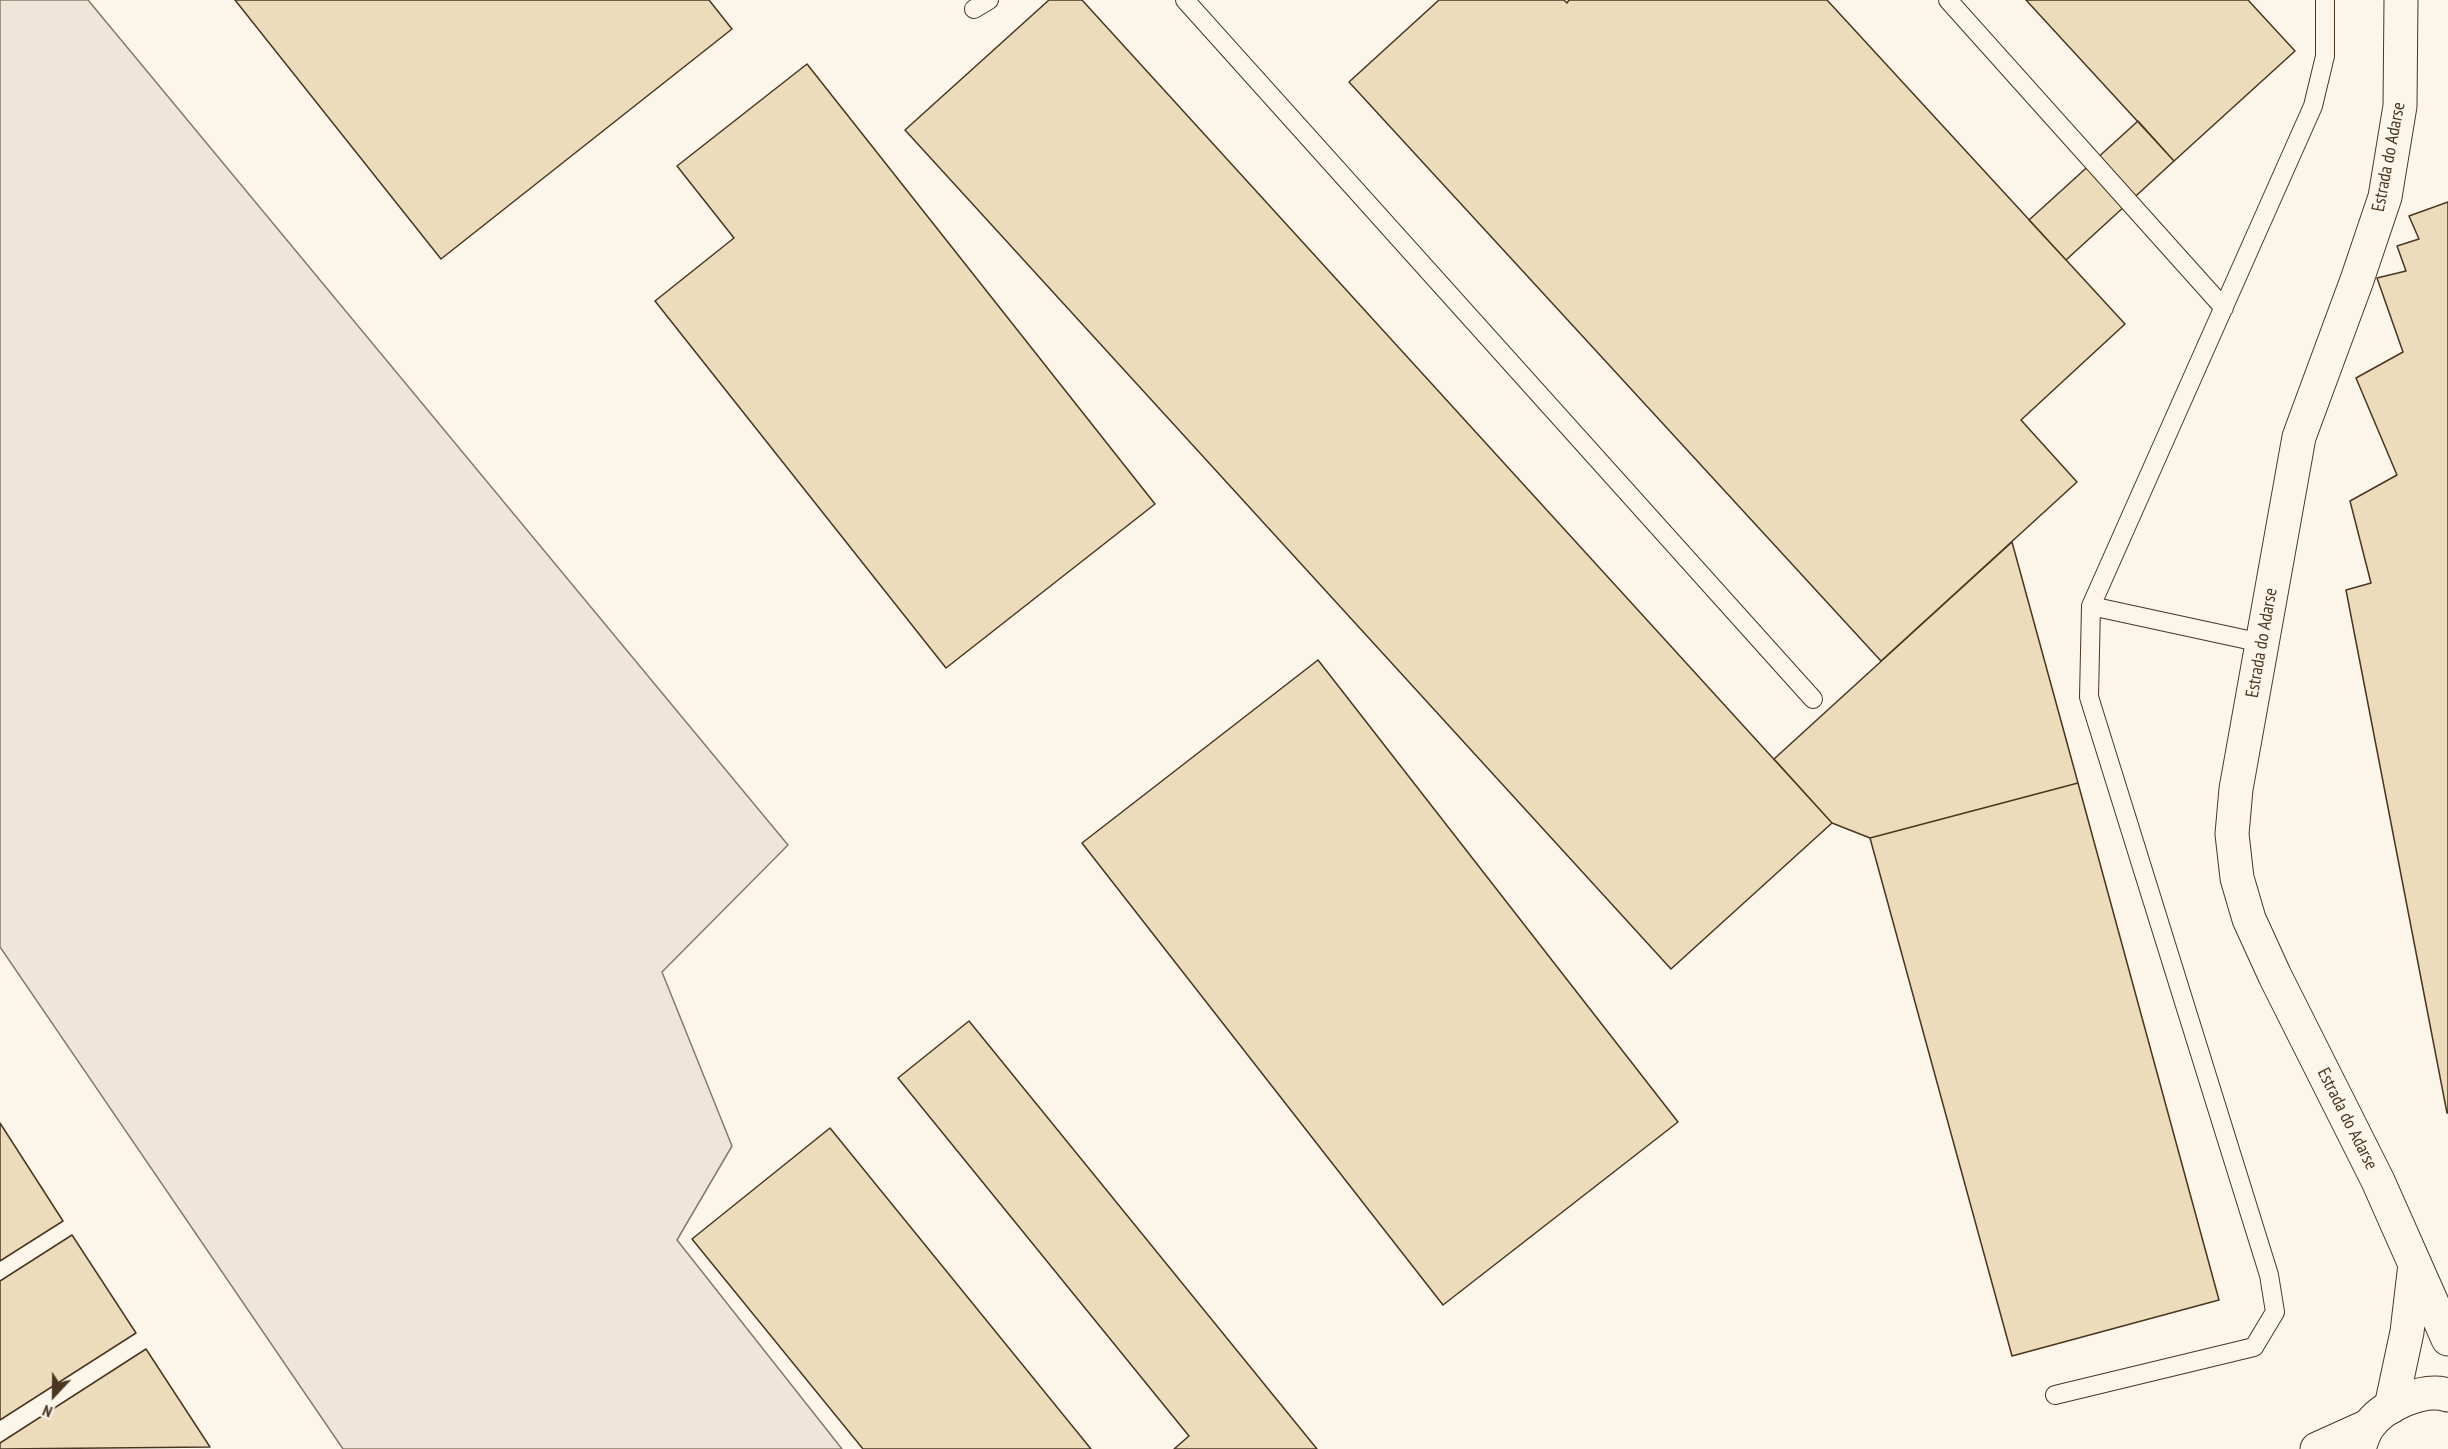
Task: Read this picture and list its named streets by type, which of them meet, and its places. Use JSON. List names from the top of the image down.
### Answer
{
  "streets": {
    "street": ["Estrada do Adarse"]
  },
  "north": "bottom"
}
